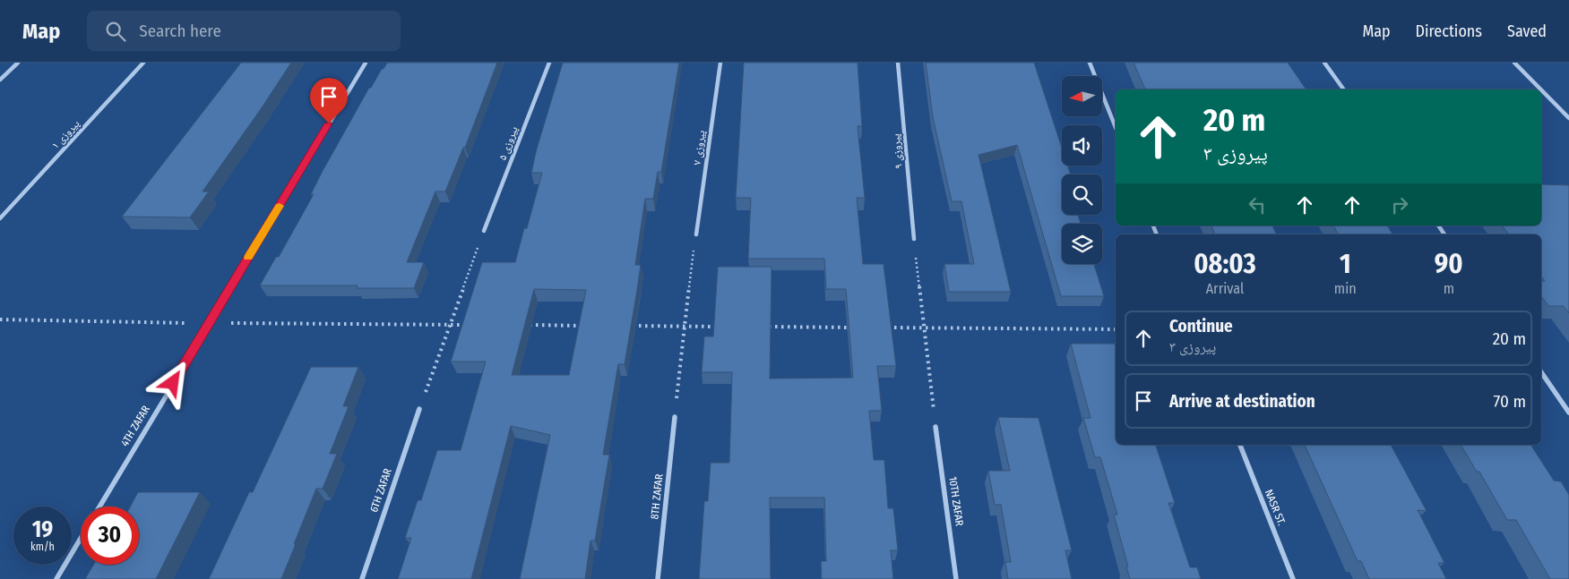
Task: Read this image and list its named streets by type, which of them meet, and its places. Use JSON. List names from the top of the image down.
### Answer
{
  "streets": {
    "street": [
      "پیروزی ۱",
      "پیروزی ۵",
      "پیروزی ۷",
      "پیروزی ۹",
      "4TH ZAFAR",
      "6TH ZAFAR",
      "8TH ZAFAR",
      "10TH ZAFAR",
      "NASR ST."
    ]
  },
  "north": "left",
  "page": {
    "header": "Map",
    "search": "Search here",
    "nav": ["Map", "Directions", "Saved"],
    "turn": ["20 m", "پیروزی ۳"],
    "eta": [
      "08:03",
      "Arrival",
      "1",
      "min",
      "90",
      "m"
    ],
    "list": [
      {
        "name": "Continue",
        "note": "پیروزی ۳",
        "value": "20 m"
      },
      {
        "name": "Arrive at destination",
        "value": "70 m"
      }
    ],
    "speed": "19 km/h",
    "limit": "30"
  }
}
